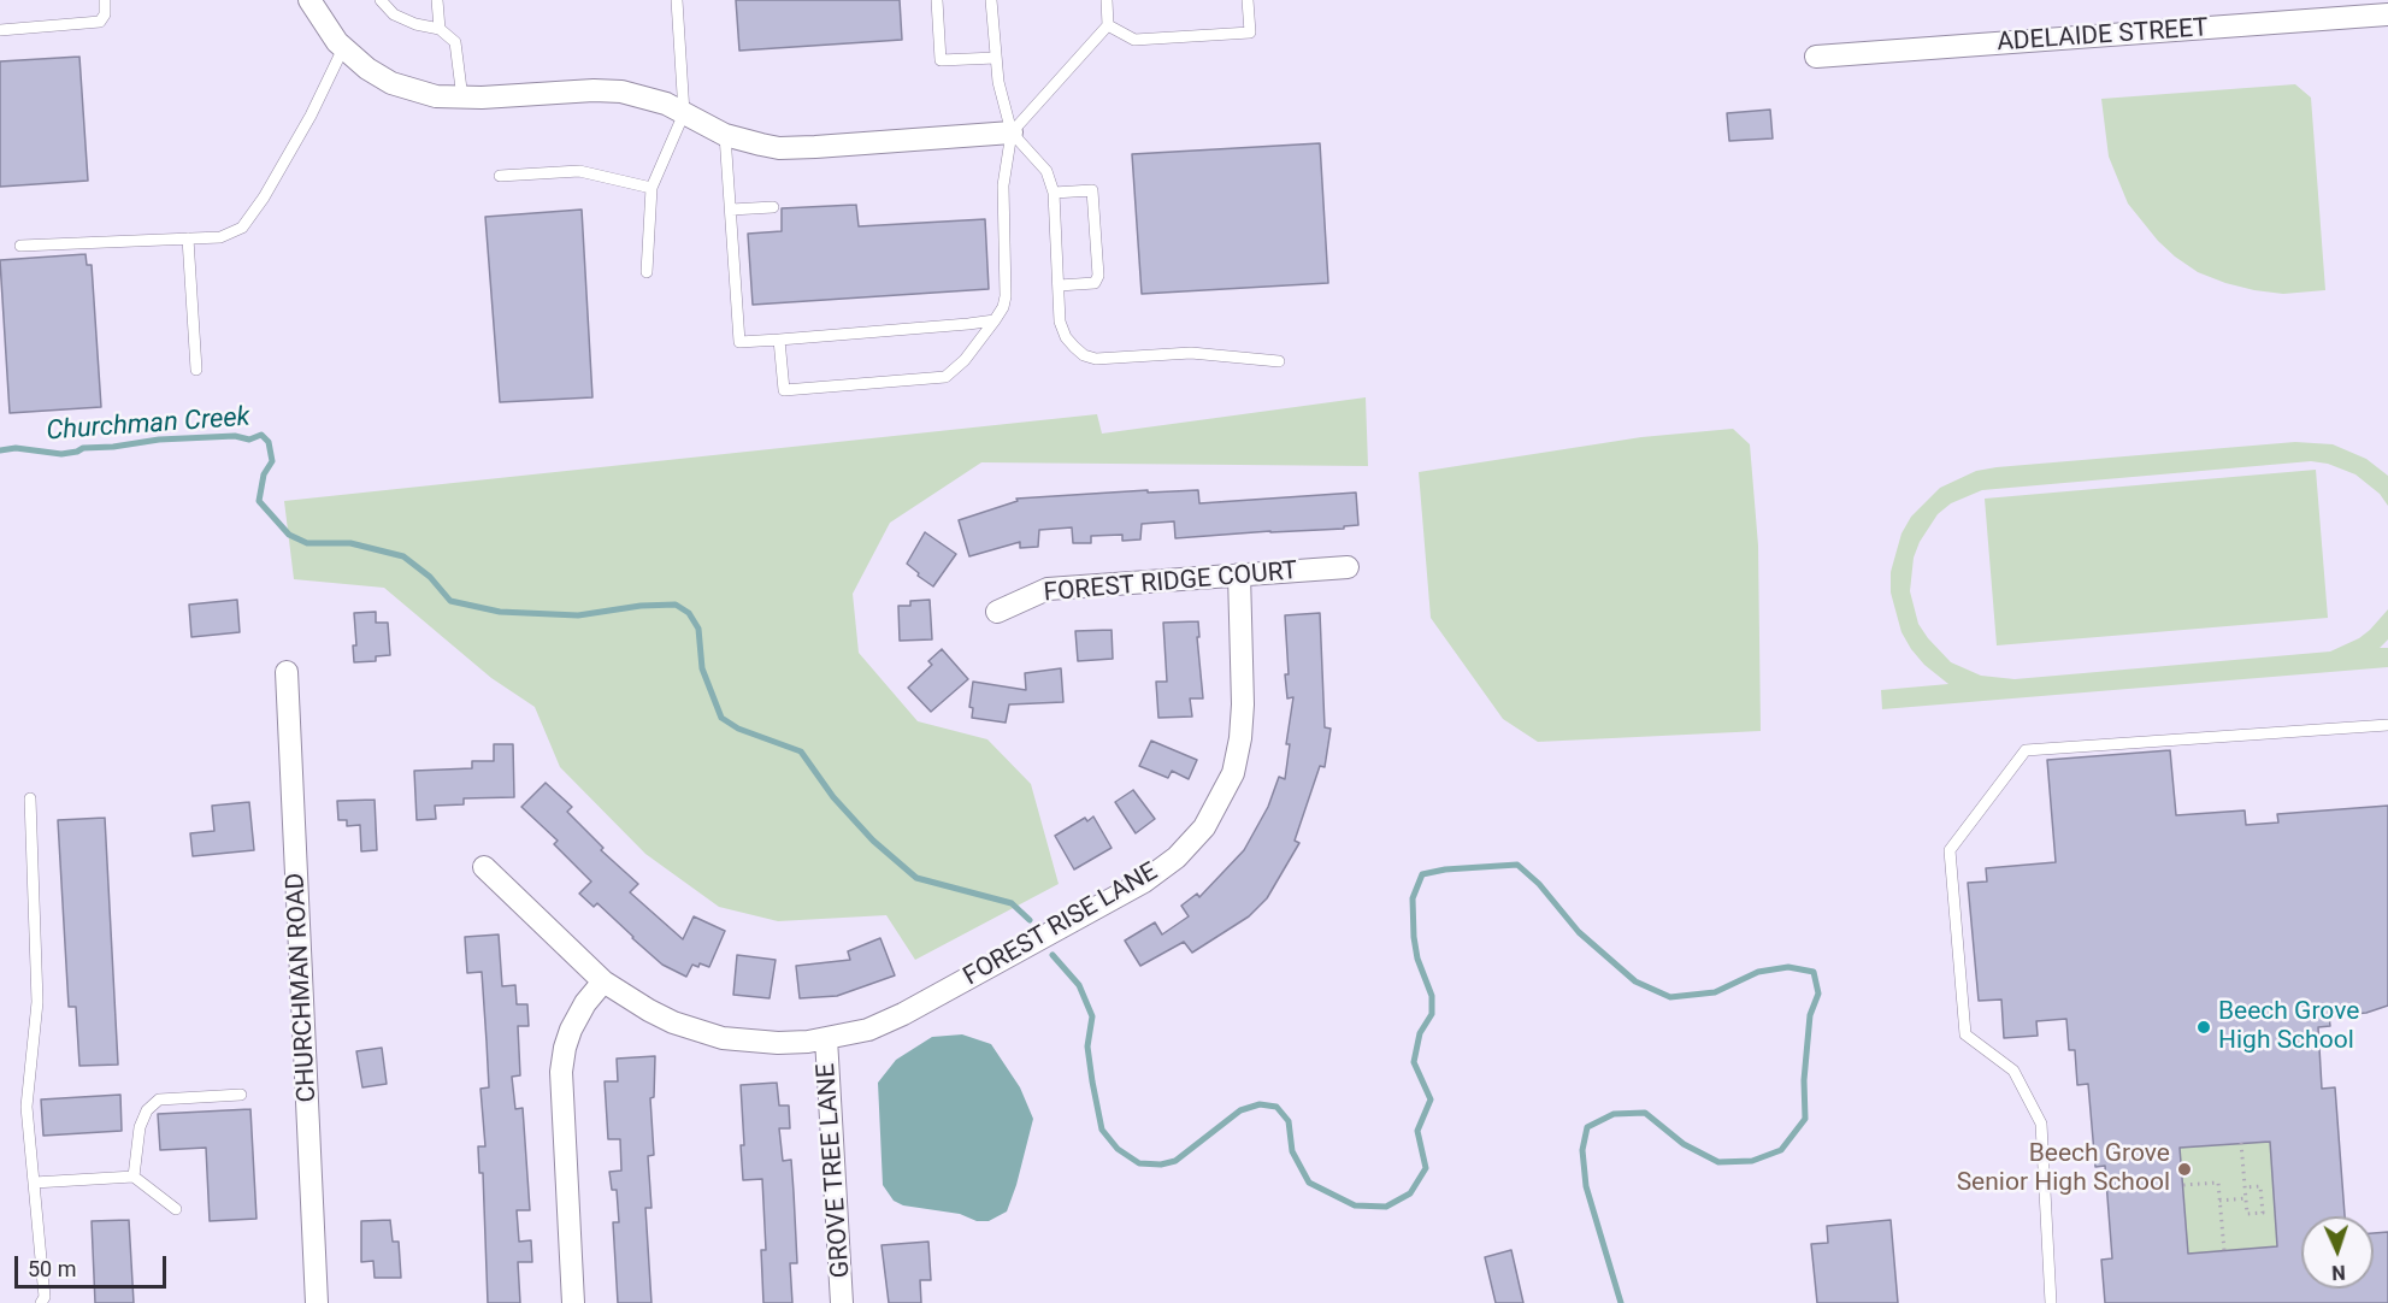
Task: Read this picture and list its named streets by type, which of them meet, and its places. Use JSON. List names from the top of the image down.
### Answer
{
  "streets": {
    "street": [
      "ADELAIDE STREET",
      "FOREST RIDGE COURT",
      "FOREST RISE LANE",
      "CHURCHMAN ROAD",
      "GROVE TREE LANE"
    ]
  },
  "crossings": [
    ["FOREST RIDGE COURT", "FOREST RISE LANE"],
    ["FOREST RISE LANE", "GROVE TREE LANE"]
  ],
  "water": ["Churchman Creek"],
  "places": ["Beech Grove High School", "Beech Grove Senior High School"],
  "scale_bar": "50 m",
  "north": "bottom"
}
